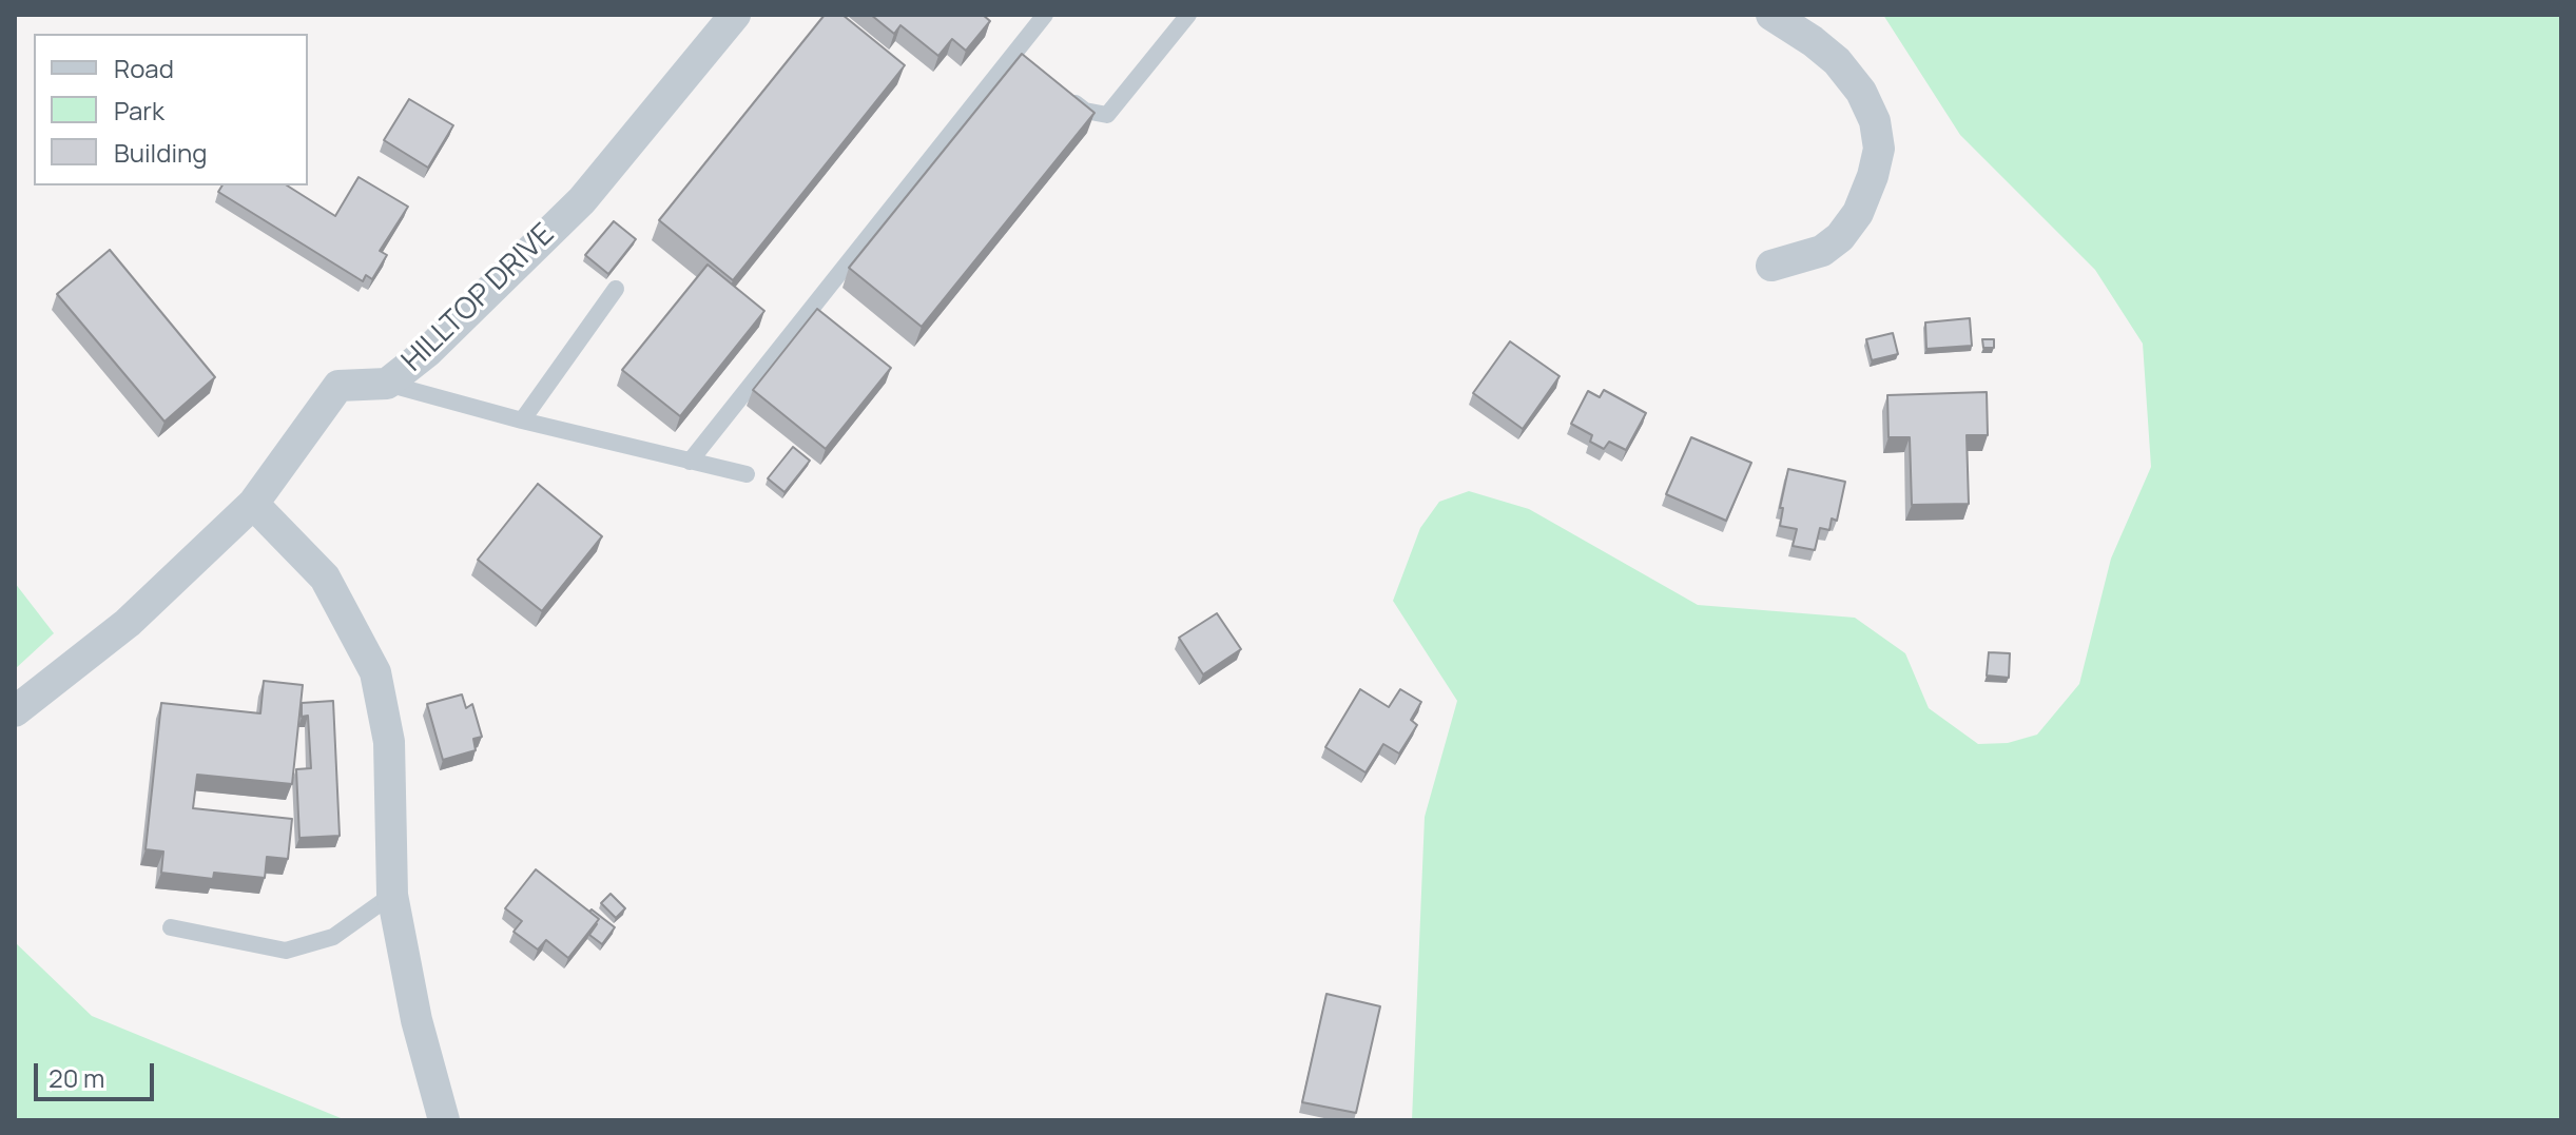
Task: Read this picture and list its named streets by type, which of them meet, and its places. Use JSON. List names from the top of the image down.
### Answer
{
  "streets": {
    "street": ["HILLTOP DRIVE"]
  },
  "legend": ["Road", "Park", "Building"],
  "scale_bar": "20 m"
}
